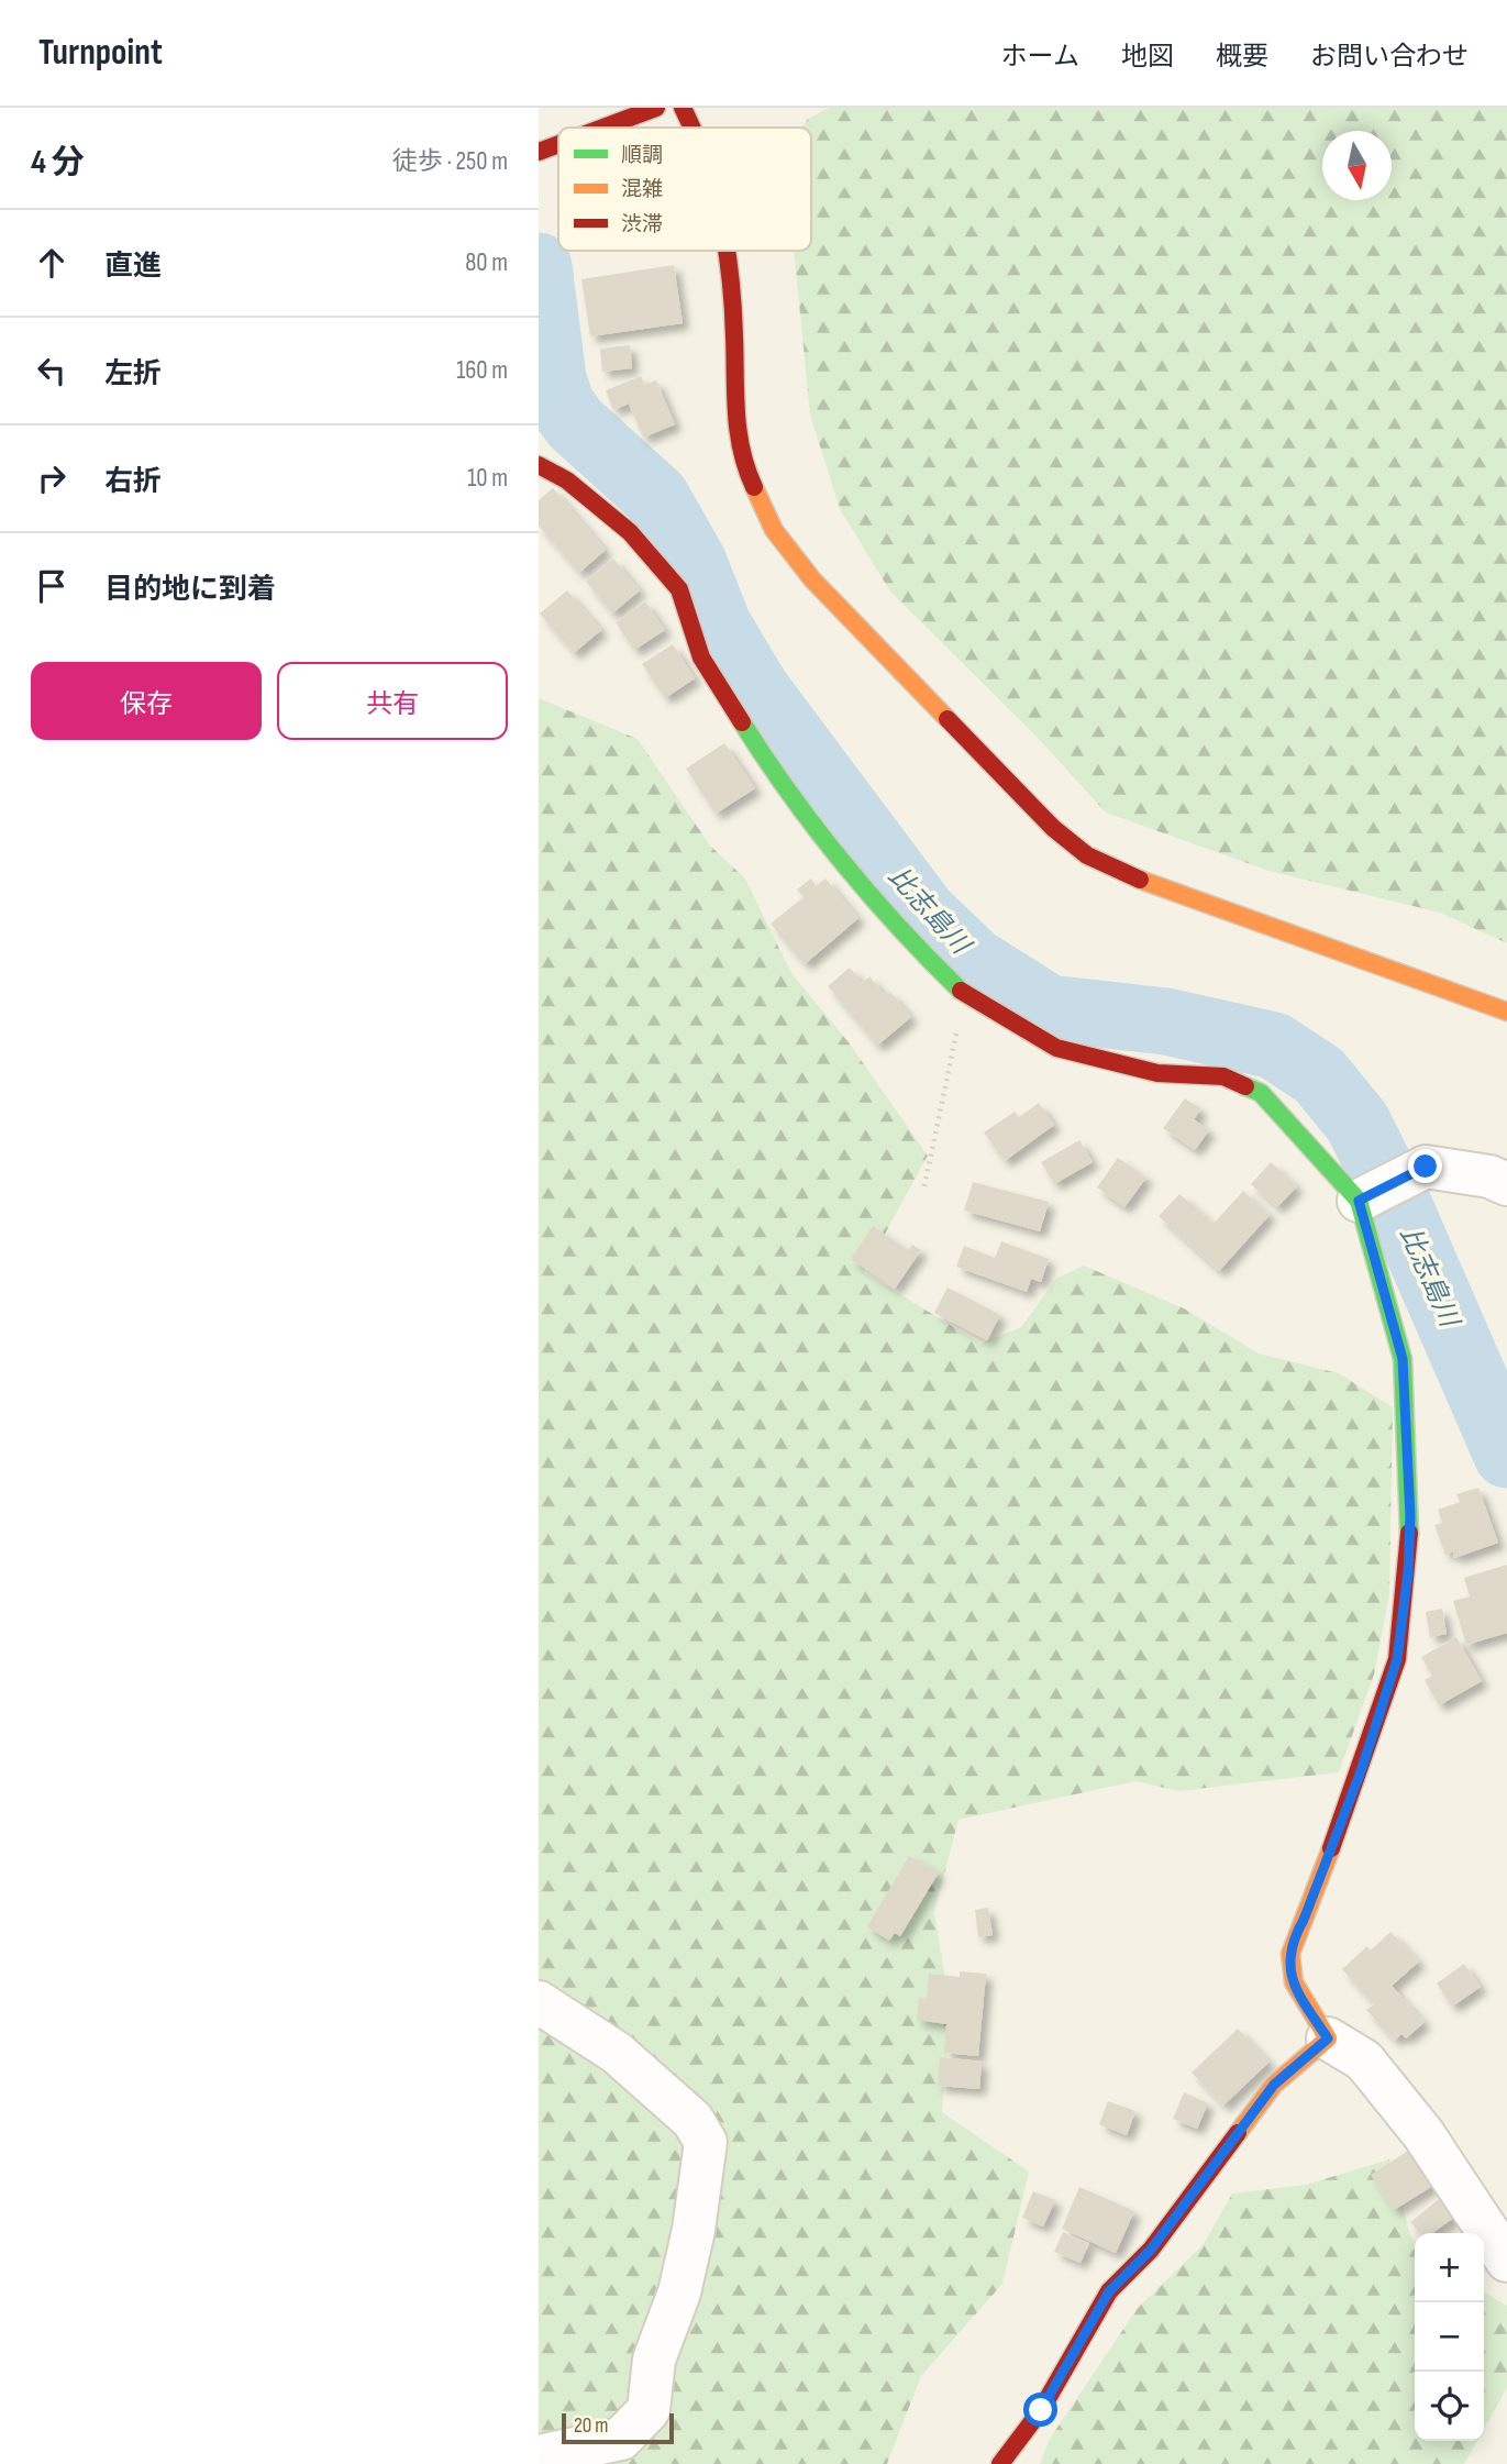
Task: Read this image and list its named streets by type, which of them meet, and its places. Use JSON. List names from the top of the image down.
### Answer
{
  "water": ["比志島川"],
  "legend": ["順調", "混雑", "渋滞"],
  "scale_bar": "20 m",
  "north": "bottom",
  "page": {
    "header": "Turnpoint",
    "nav": [
      "ホーム",
      "地図",
      "概要",
      "お問い合わせ"
    ],
    "heading": ["4 分", "徒歩 · 250 m"],
    "list": [
      ["直進", "80 m"],
      ["左折", "160 m"],
      ["右折", "10 m"],
      "目的地に到着"
    ],
    "buttons": ["保存", "共有"],
    "map_buttons": ["+", "−"],
    "scale": "20 m"
  }
}
